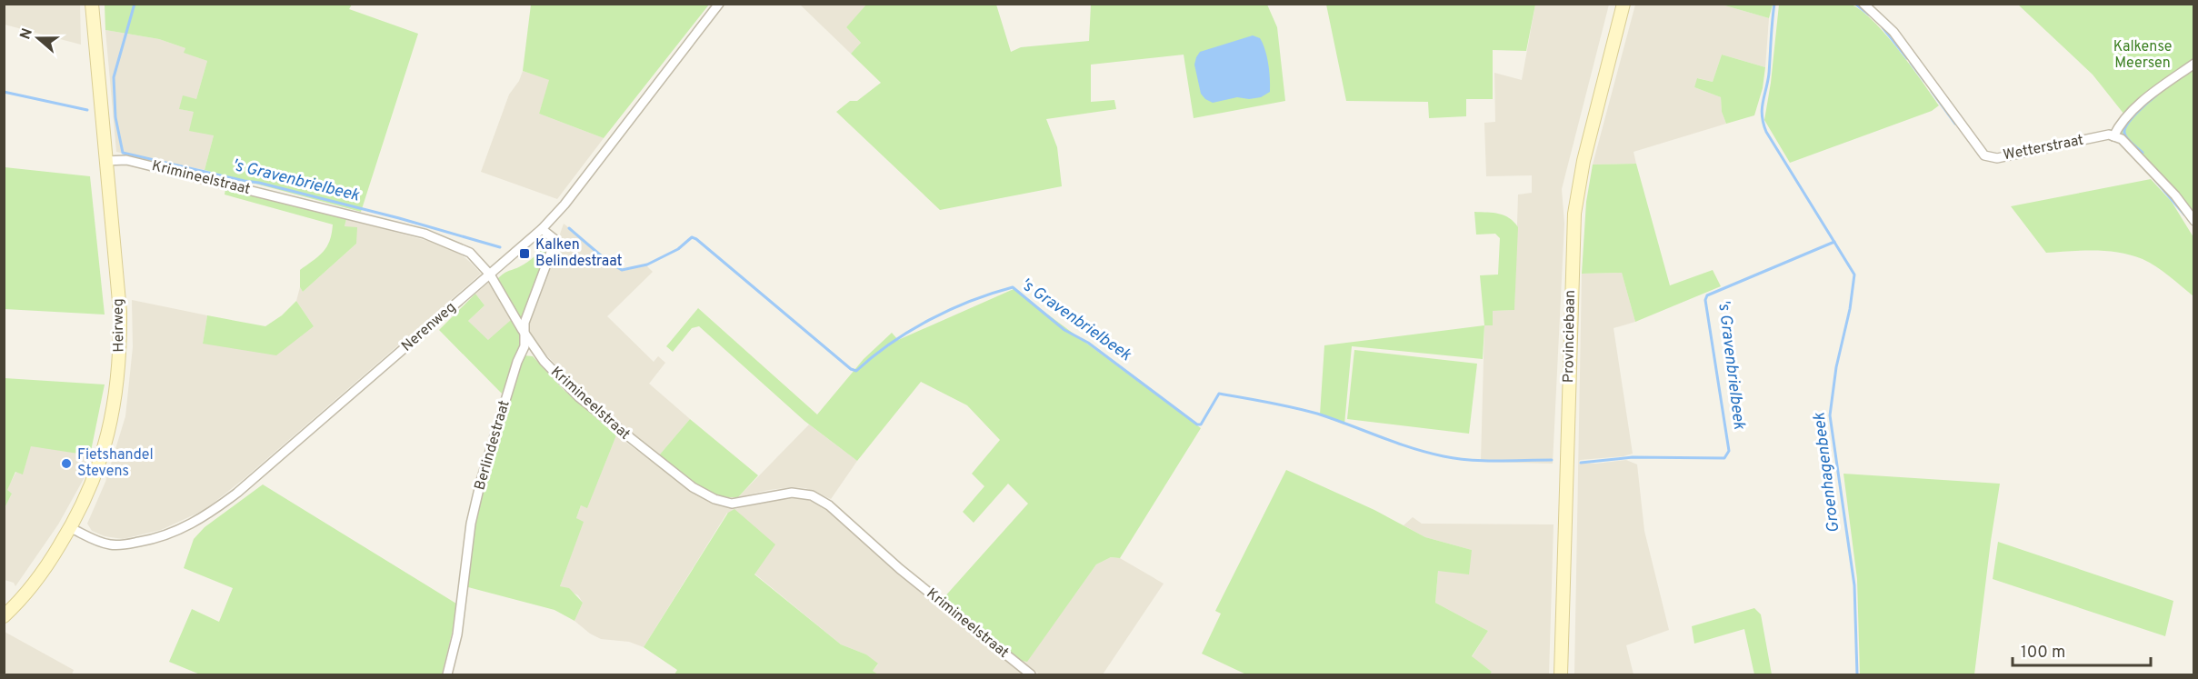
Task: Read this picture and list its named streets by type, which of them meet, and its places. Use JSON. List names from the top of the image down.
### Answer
{
  "streets": {
    "main road": ["Heirweg", "Provinciebaan"],
    "street": [
      "Wetterstraat",
      "Krimineelstraat",
      "Nerenweg",
      "Berlindestraat"
    ]
  },
  "crossings": [
    ["Krimineelstraat", "Heirweg"],
    ["Krimineelstraat", "Nerenweg"],
    ["Krimineelstraat", "Berlindestraat"],
    ["Heirweg", "Nerenweg"],
    ["Nerenweg", "Berlindestraat"]
  ],
  "water": ["'s Gravenbrielbeek", "Groenhagenbeek"],
  "parks": ["Kalkense Meersen"],
  "places": {
    "transit": ["Kalken Belindestraat"],
    "other": ["Fietshandel Stevens"]
  },
  "scale_bar": "100 m",
  "north": "left"
}
